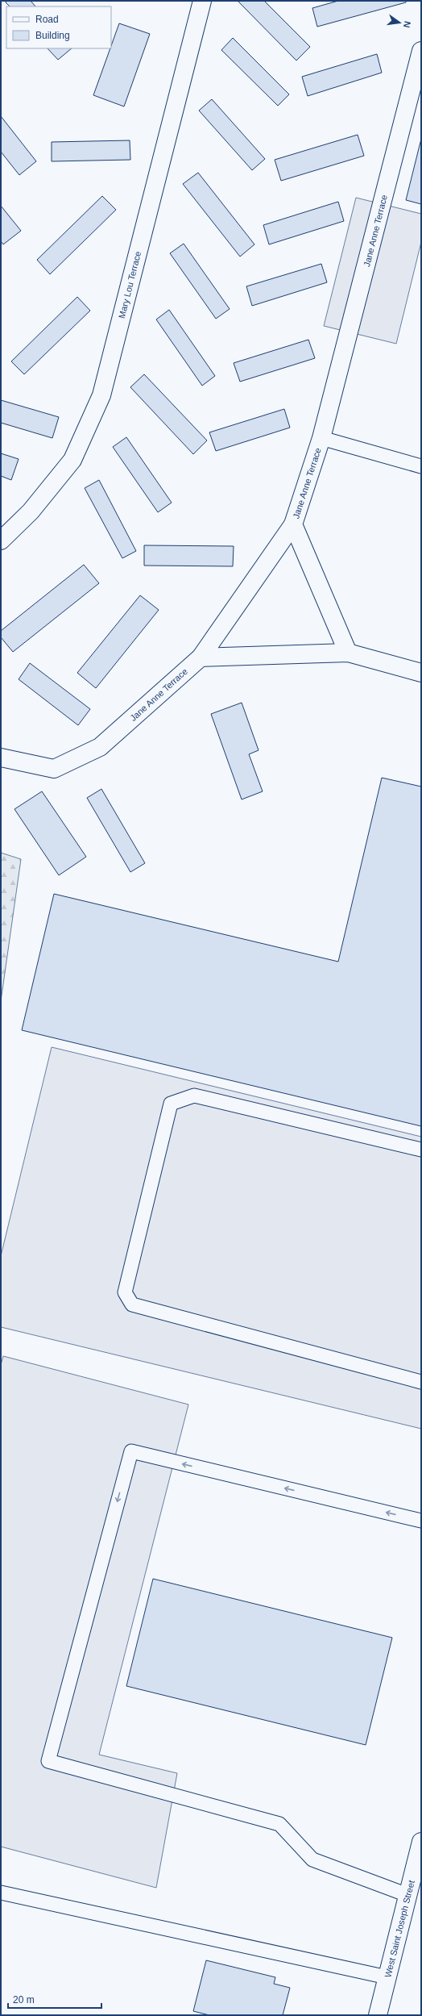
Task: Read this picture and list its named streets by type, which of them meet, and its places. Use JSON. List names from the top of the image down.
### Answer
{
  "streets": {
    "street": ["Jane Anne Terrace", "Mary Lou Terrace", "West Saint Joseph Street"]
  },
  "legend": ["Road", "Building"],
  "scale_bar": "20 m",
  "north": "right"
}
